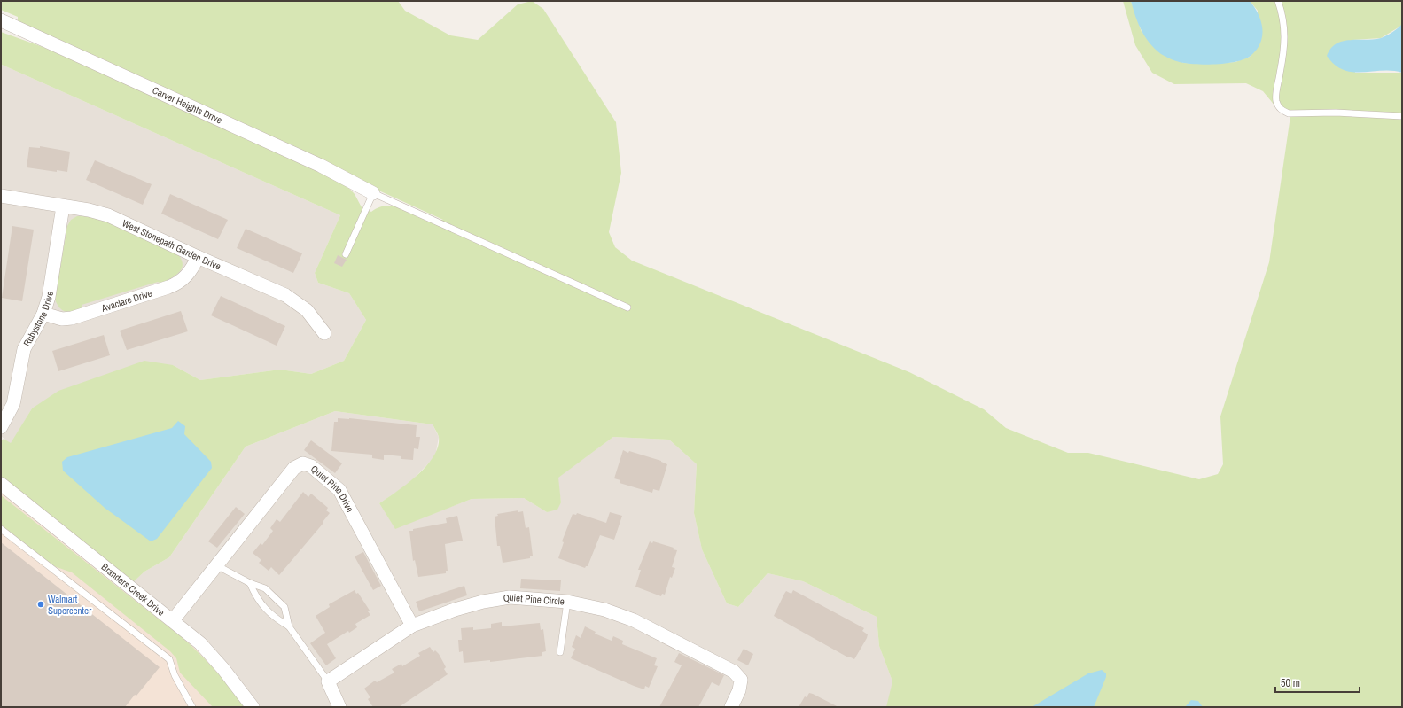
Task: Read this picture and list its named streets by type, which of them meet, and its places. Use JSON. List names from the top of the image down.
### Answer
{
  "streets": {
    "street": [
      "Carver Heights Drive",
      "West Stonepath Garden Drive",
      "Avaclare Drive",
      "Rubystone Drive",
      "Quiet Pine Drive",
      "Branders Creek Drive",
      "Quiet Pine Circle"
    ]
  },
  "crossings": [
    ["West Stonepath Garden Drive", "Avaclare Drive"],
    ["West Stonepath Garden Drive", "Rubystone Drive"],
    ["Avaclare Drive", "Rubystone Drive"],
    ["Quiet Pine Drive", "Branders Creek Drive"],
    ["Quiet Pine Drive", "Quiet Pine Circle"]
  ],
  "places": ["Walmart Supercenter"],
  "scale_bar": "50 m"
}
